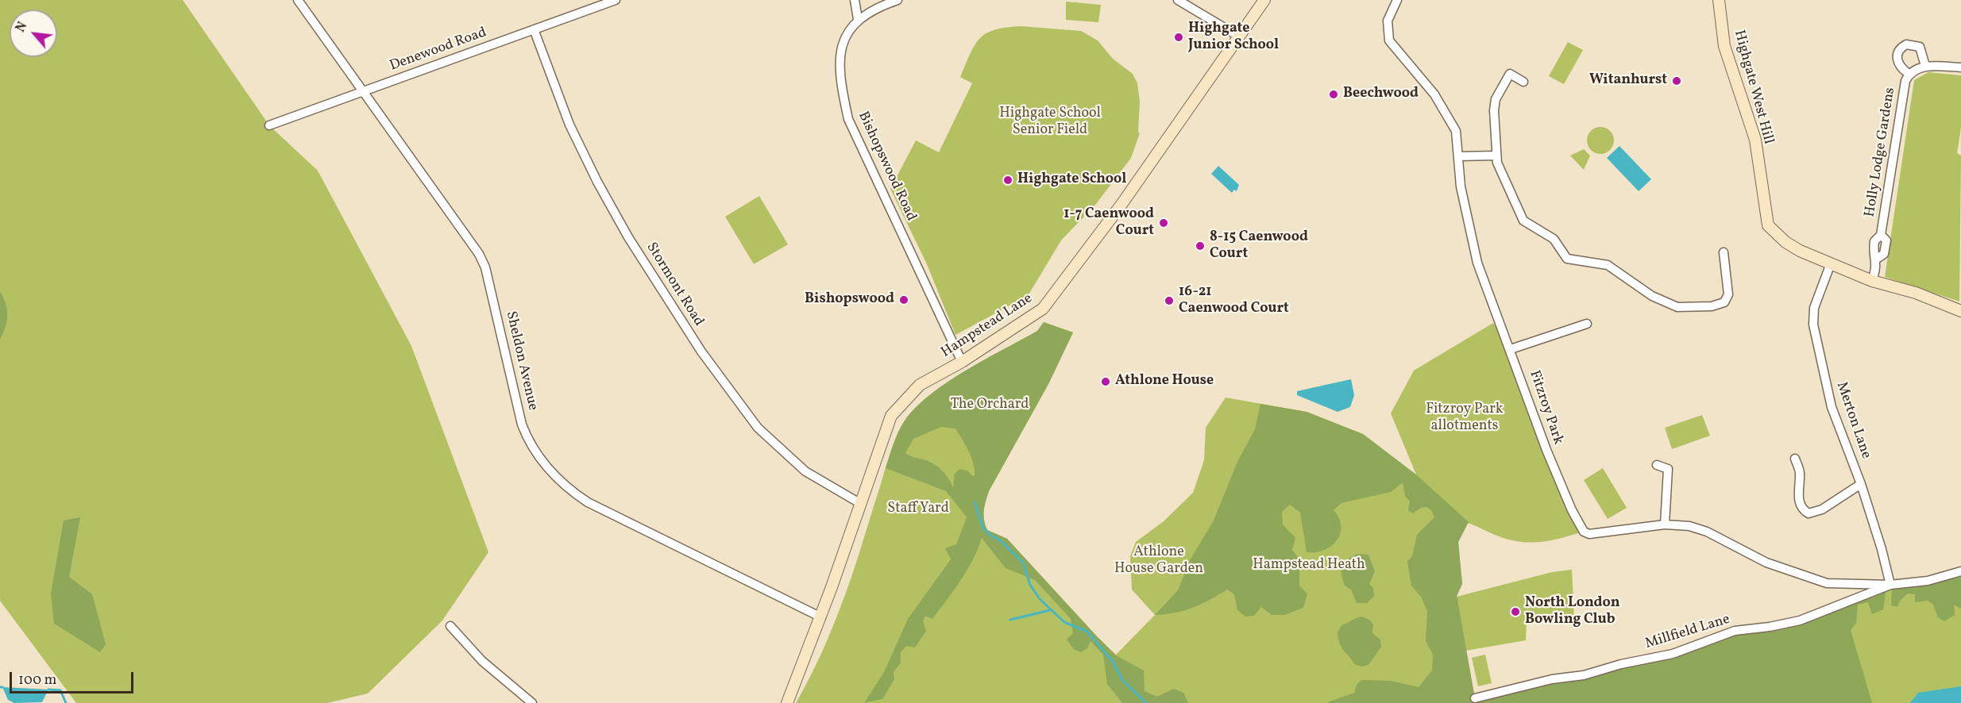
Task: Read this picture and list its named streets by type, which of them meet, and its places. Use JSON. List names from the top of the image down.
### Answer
{
  "streets": {
    "main road": ["Highgate West Hill", "Hampstead Lane"],
    "street": [
      "Denewood Road",
      "Holly Lodge Gardens",
      "Bishopswood Road",
      "Stormont Road",
      "Sheldon Avenue",
      "Fitzroy Park",
      "Merton Lane",
      "Millfield Lane"
    ]
  },
  "crossings": [
    ["Denewood Road", "Stormont Road"],
    ["Denewood Road", "Sheldon Avenue"],
    ["Highgate West Hill", "Holly Lodge Gardens"],
    ["Highgate West Hill", "Merton Lane"],
    ["Bishopswood Road", "Hampstead Lane"],
    ["Stormont Road", "Hampstead Lane"],
    ["Hampstead Lane", "Sheldon Avenue"],
    ["Fitzroy Park", "Merton Lane"],
    ["Fitzroy Park", "Millfield Lane"],
    ["Merton Lane", "Millfield Lane"]
  ],
  "parks": [
    "Highgate School Senior Field",
    "The Orchard",
    "Fitzroy Park allotments",
    "Staff Yard",
    "Athlone House Garden",
    "Hampstead Heath"
  ],
  "places": [
    "Highgate Junior School",
    "Witanhurst",
    "Beechwood",
    "Highgate School",
    "1-7 Caenwood Court",
    "8-15 Caenwood Court",
    "Bishopswood",
    "16-21 Caenwood Court",
    "Athlone House",
    "North London Bowling Club"
  ],
  "scale_bar": "100 m",
  "north": "top left"
}
